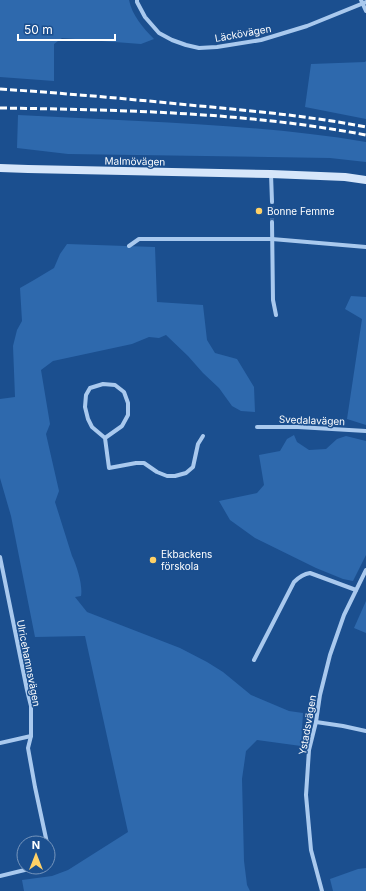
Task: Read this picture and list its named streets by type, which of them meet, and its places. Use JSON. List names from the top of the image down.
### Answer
{
  "streets": {
    "street": [
      "Läckövägen",
      "Malmövägen",
      "Svedalavägen",
      "Ulricehamnsvägen",
      "Ystadsvägen"
    ]
  },
  "places": ["Bonne Femme", "Ekbackens förskola"],
  "scale_bar": "50 m",
  "north": "top"
}
